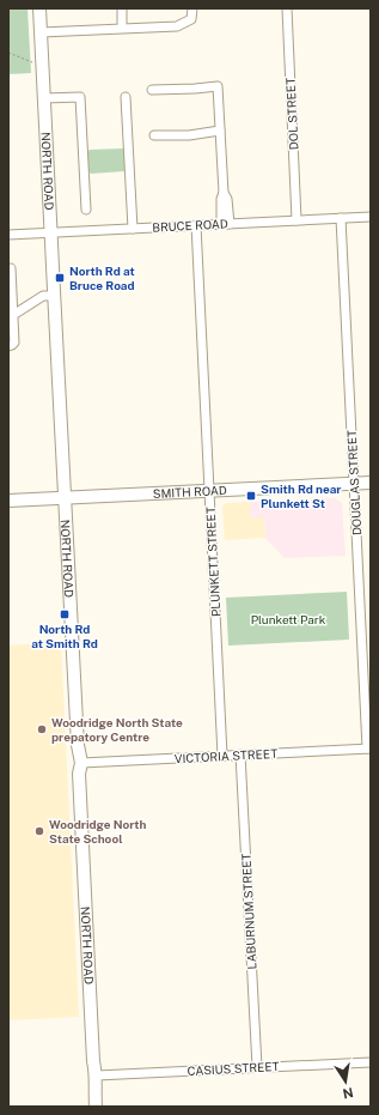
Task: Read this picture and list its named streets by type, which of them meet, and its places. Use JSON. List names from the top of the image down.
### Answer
{
  "streets": {
    "street": [
      "DOL STREET",
      "NORTH ROAD",
      "BRUCE ROAD",
      "DOUGLAS STREET",
      "SMITH ROAD",
      "PLUNKETT STREET",
      "VICTORIA STREET",
      "LABURNUM STREET",
      "CASIUS STREET"
    ]
  },
  "crossings": [
    ["DOL STREET", "BRUCE ROAD"],
    ["NORTH ROAD", "BRUCE ROAD"],
    ["NORTH ROAD", "SMITH ROAD"],
    ["NORTH ROAD", "VICTORIA STREET"],
    ["NORTH ROAD", "CASIUS STREET"],
    ["BRUCE ROAD", "DOUGLAS STREET"],
    ["BRUCE ROAD", "PLUNKETT STREET"],
    ["DOUGLAS STREET", "SMITH ROAD"],
    ["DOUGLAS STREET", "VICTORIA STREET"],
    ["SMITH ROAD", "PLUNKETT STREET"],
    ["PLUNKETT STREET", "VICTORIA STREET"],
    ["VICTORIA STREET", "LABURNUM STREET"],
    ["LABURNUM STREET", "CASIUS STREET"]
  ],
  "parks": ["Plunkett Park"],
  "places": {
    "transit": ["North Rd at Bruce Road", "Smith Rd near Plunkett St", "North Rd at Smith Rd"],
    "other": ["Woodridge North State prepatory Centre", "Woodridge North State School"]
  },
  "north": "bottom"
}
